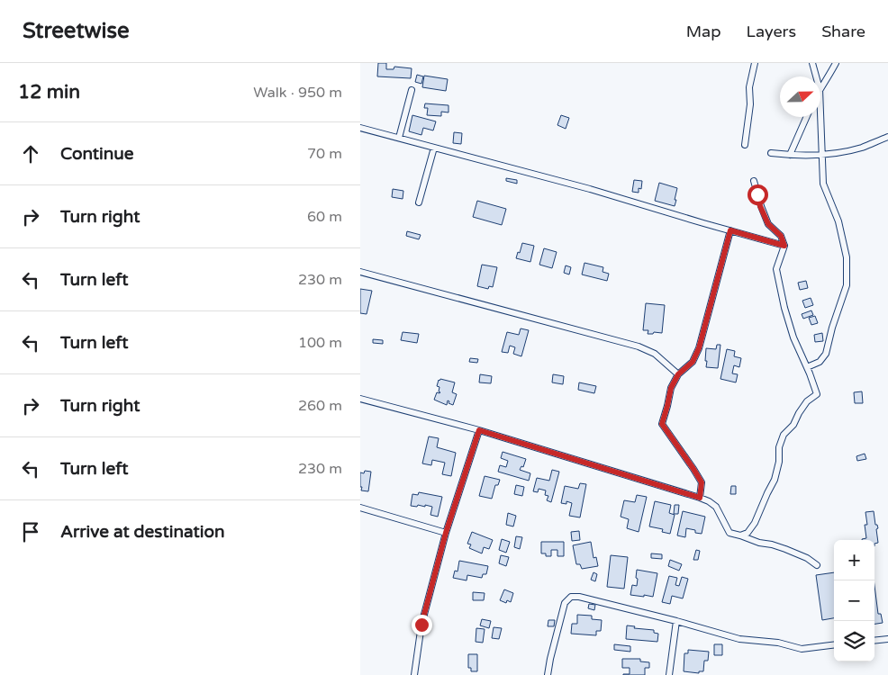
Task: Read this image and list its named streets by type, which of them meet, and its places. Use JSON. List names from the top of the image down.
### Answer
{
  "north": "right",
  "page": {
    "header": "Streetwise",
    "nav": ["Map", "Layers", "Share"],
    "heading": ["12 min", "Walk · 950 m"],
    "list": [
      ["Continue", "70 m"],
      ["Turn right", "60 m"],
      ["Turn left", "230 m"],
      ["Turn left", "100 m"],
      ["Turn right", "260 m"],
      ["Turn left", "230 m"],
      "Arrive at destination"
    ],
    "map_buttons": ["+", "−"]
  }
}
